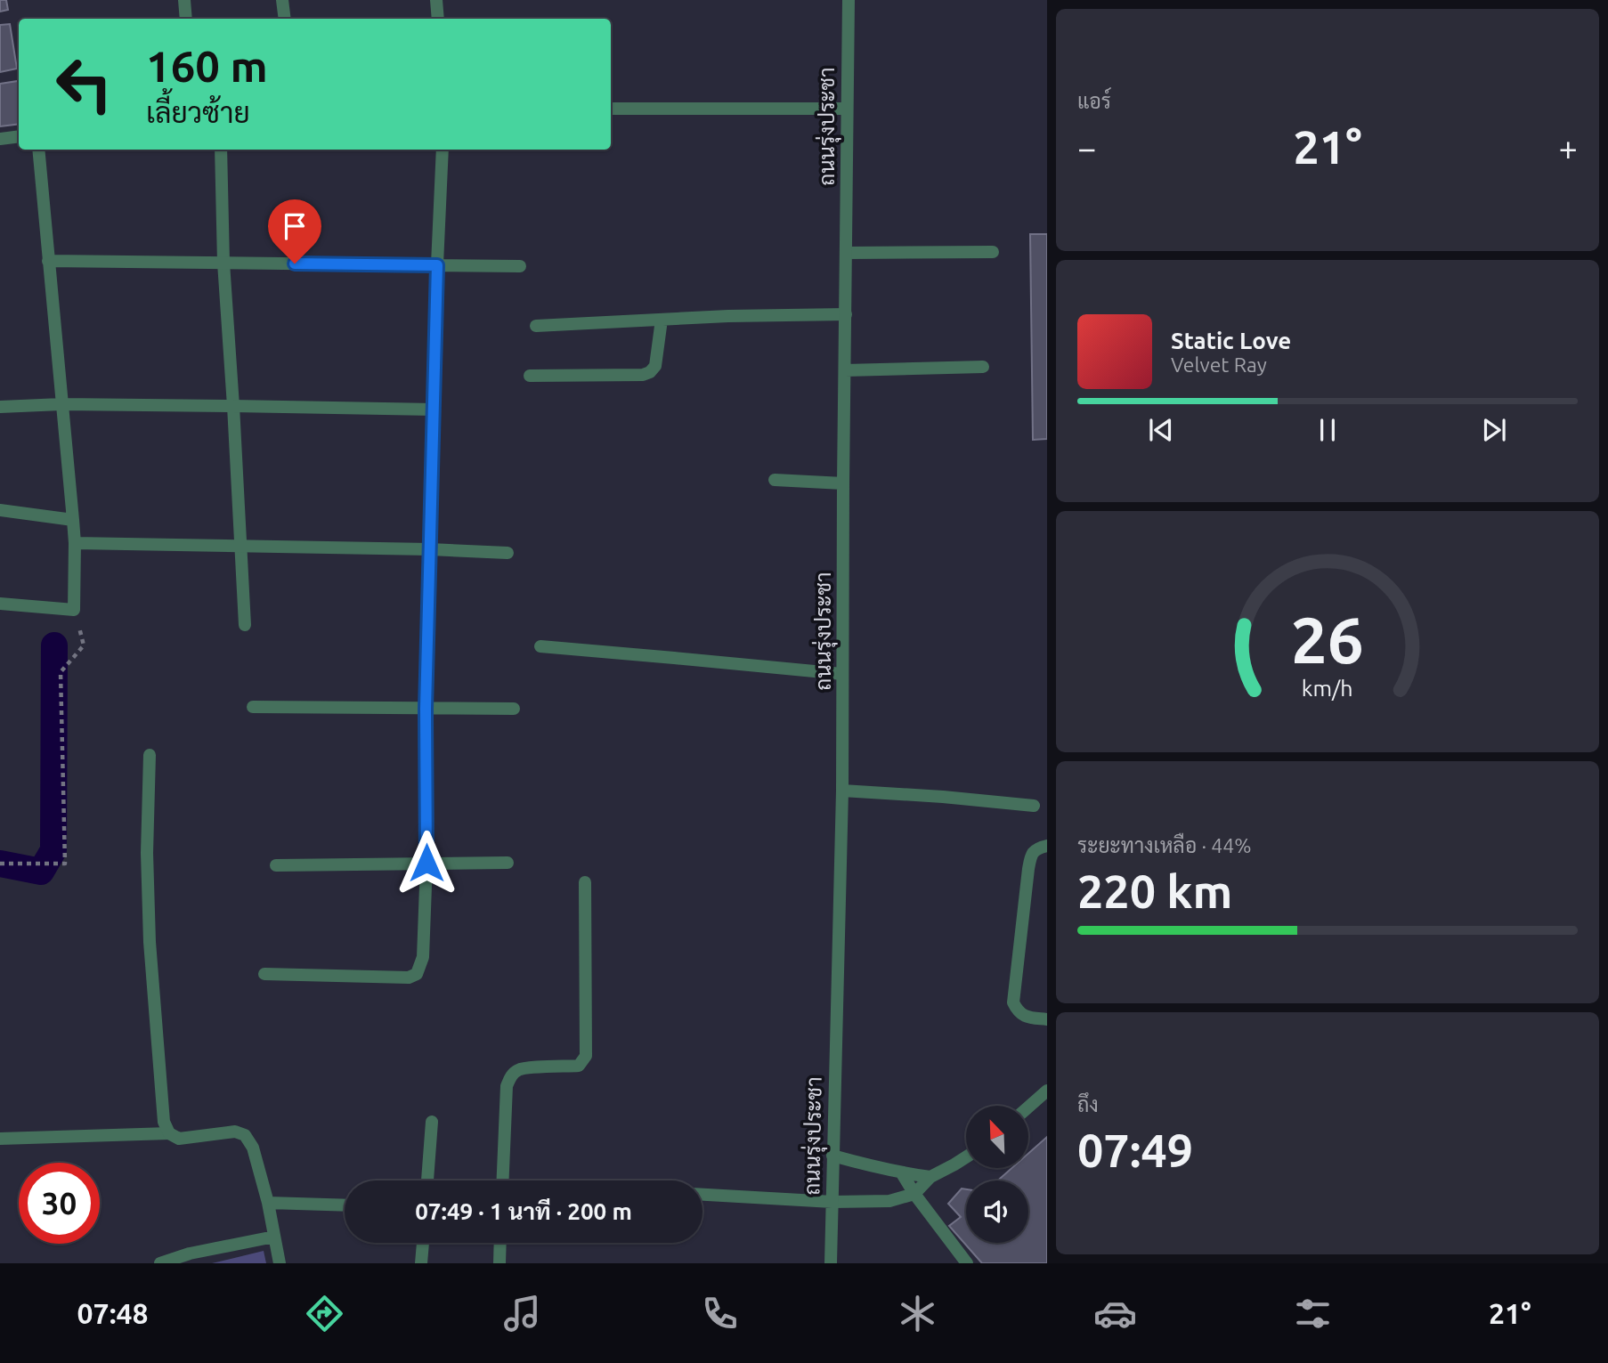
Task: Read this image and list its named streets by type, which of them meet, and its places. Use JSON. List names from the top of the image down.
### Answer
{
  "streets": {
    "street": ["ถนนรุ่งประชา"]
  },
  "north": "top left",
  "page": {
    "tile": [
      "แอร์",
      ["ระยะทางเหลือ · 44%", "220 km"],
      ["ถึง", "07:49"]
    ],
    "turn": ["160 m", "เลี้ยวซ้าย"],
    "heat": ["−", "21°", "+"],
    "song": ["Static Love", "Velvet Ray"],
    "limit": "30",
    "trip": "07:49 · 1 นาที · 200 m",
    "tabs": ["07:48", "21°"],
    "gauge": ["26", "km/h"]
  }
}
